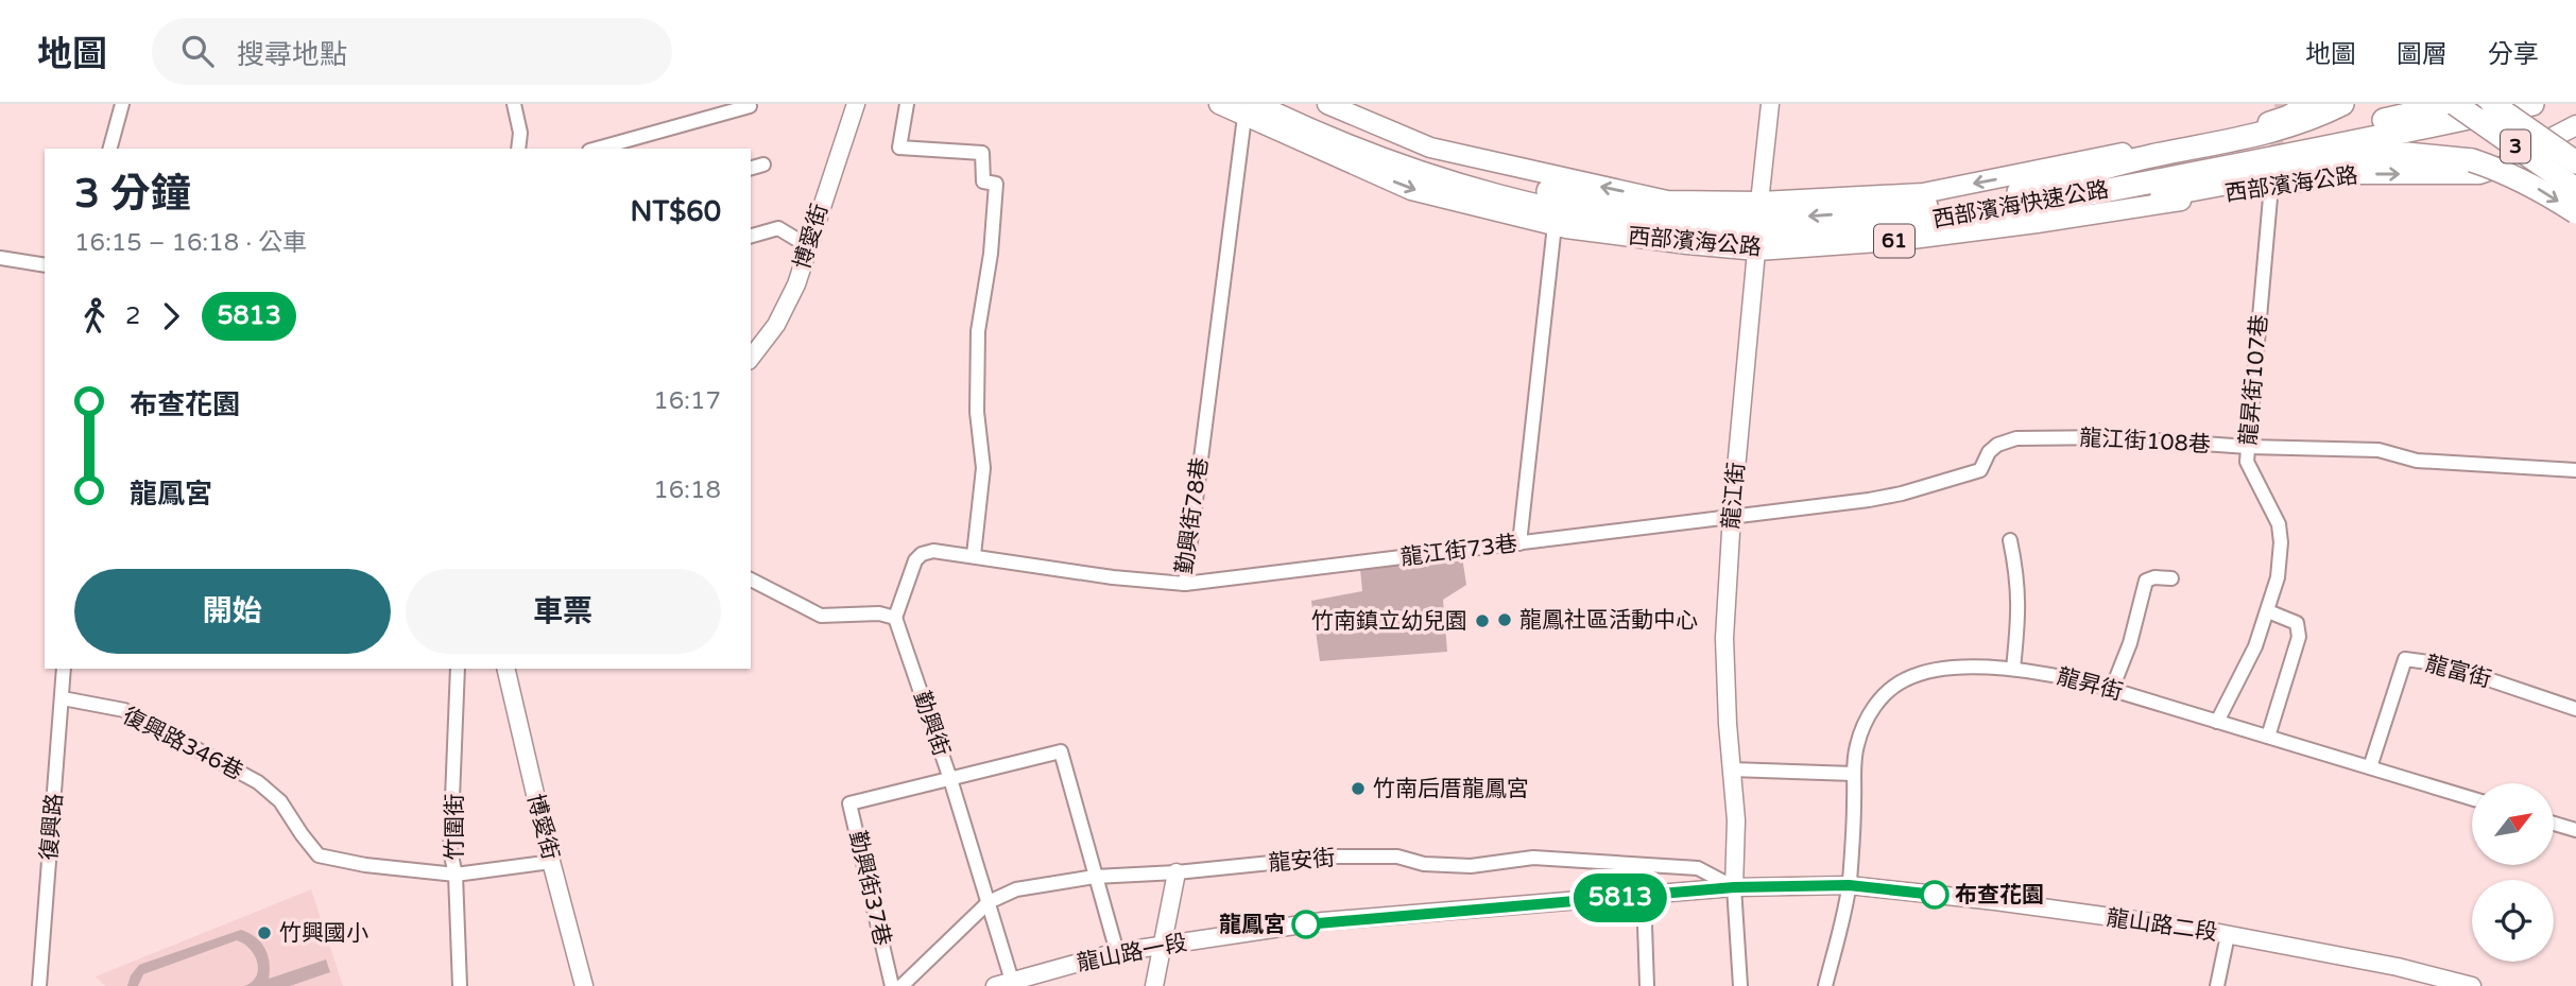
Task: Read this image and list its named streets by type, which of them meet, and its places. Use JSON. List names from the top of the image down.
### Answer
{
  "streets": {
    "highway": ["3", "西部濱海快速公路", "61"],
    "main road": ["西部濱海公路"],
    "street": [
      "博愛街",
      "龍昇街107巷",
      "龍江街108巷",
      "龍江街",
      "勤興街78巷",
      "龍江街73巷",
      "龍富街",
      "龍昇街",
      "勤興街",
      "復興路346巷",
      "復興路",
      "竹圍街",
      "龍安街",
      "勤興街37巷",
      "龍山路二段",
      "龍山路一段"
    ]
  },
  "crossings": [
    ["3", "西部濱海快速公路"],
    ["西部濱海公路", "西部濱海快速公路"],
    ["西部濱海公路", "龍江街"],
    ["西部濱海公路", "勤興街78巷"],
    ["西部濱海快速公路", "龍江街"],
    ["西部濱海快速公路", "勤興街78巷"],
    ["博愛街", "復興路346巷"],
    ["龍昇街107巷", "龍江街108巷"],
    ["龍昇街107巷", "龍昇街"],
    ["龍江街108巷", "龍江街"],
    ["龍江街108巷", "龍江街73巷"],
    ["龍江街", "龍江街73巷"],
    ["龍江街", "龍安街"],
    ["龍江街", "龍山路一段"],
    ["勤興街78巷", "龍江街73巷"],
    ["勤興街78巷", "勤興街"],
    ["龍富街", "龍昇街"],
    ["龍昇街", "龍山路二段"],
    ["龍昇街", "龍山路一段"],
    ["勤興街", "龍安街"],
    ["勤興街", "勤興街37巷"],
    ["勤興街", "龍山路一段"],
    ["復興路346巷", "復興路"],
    ["復興路346巷", "竹圍街"],
    ["龍安街", "龍山路一段"],
    ["龍山路二段", "龍山路一段"]
  ],
  "places": [
    "龍鳳社區活動中心",
    "竹南鎮立幼兒園",
    "竹南后厝龍鳳宮",
    "布查花園",
    "龍鳳宮",
    "竹興國小"
  ],
  "lines": ["bus line 5813"],
  "north": "top right",
  "page": {
    "header": "地圖",
    "search": "搜尋地點",
    "nav": ["地圖", "圖層", "分享"],
    "on_map": "5813",
    "heading": ["3 分鐘", "16:15 – 16:18 · 公車", "NT$60"],
    "legs": ["2", "5813"],
    "list": [
      {
        "name": "布查花園",
        "value": "16:17"
      },
      {
        "name": "龍鳳宮",
        "value": "16:18"
      }
    ],
    "buttons": ["開始", "車票"]
  }
}
